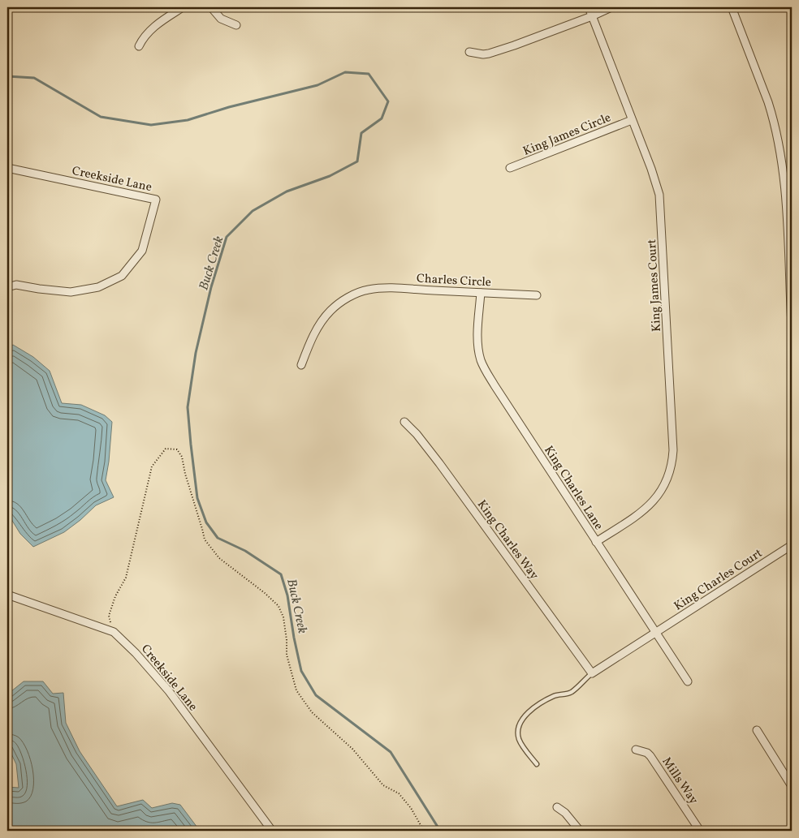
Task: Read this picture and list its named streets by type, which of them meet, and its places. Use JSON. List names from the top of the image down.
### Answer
{
  "streets": {
    "street": [
      "King James Circle",
      "Creekside Lane",
      "Charles Circle",
      "King James Court",
      "King Charles Lane",
      "King Charles Way",
      "King Charles Court",
      "Mills Way"
    ]
  },
  "crossings": [
    ["King James Circle", "King James Court"],
    ["Charles Circle", "King Charles Lane"],
    ["King James Court", "King Charles Lane"],
    ["King Charles Lane", "King Charles Court"],
    ["King Charles Way", "King Charles Court"]
  ],
  "water": ["Buck Creek"]
}
